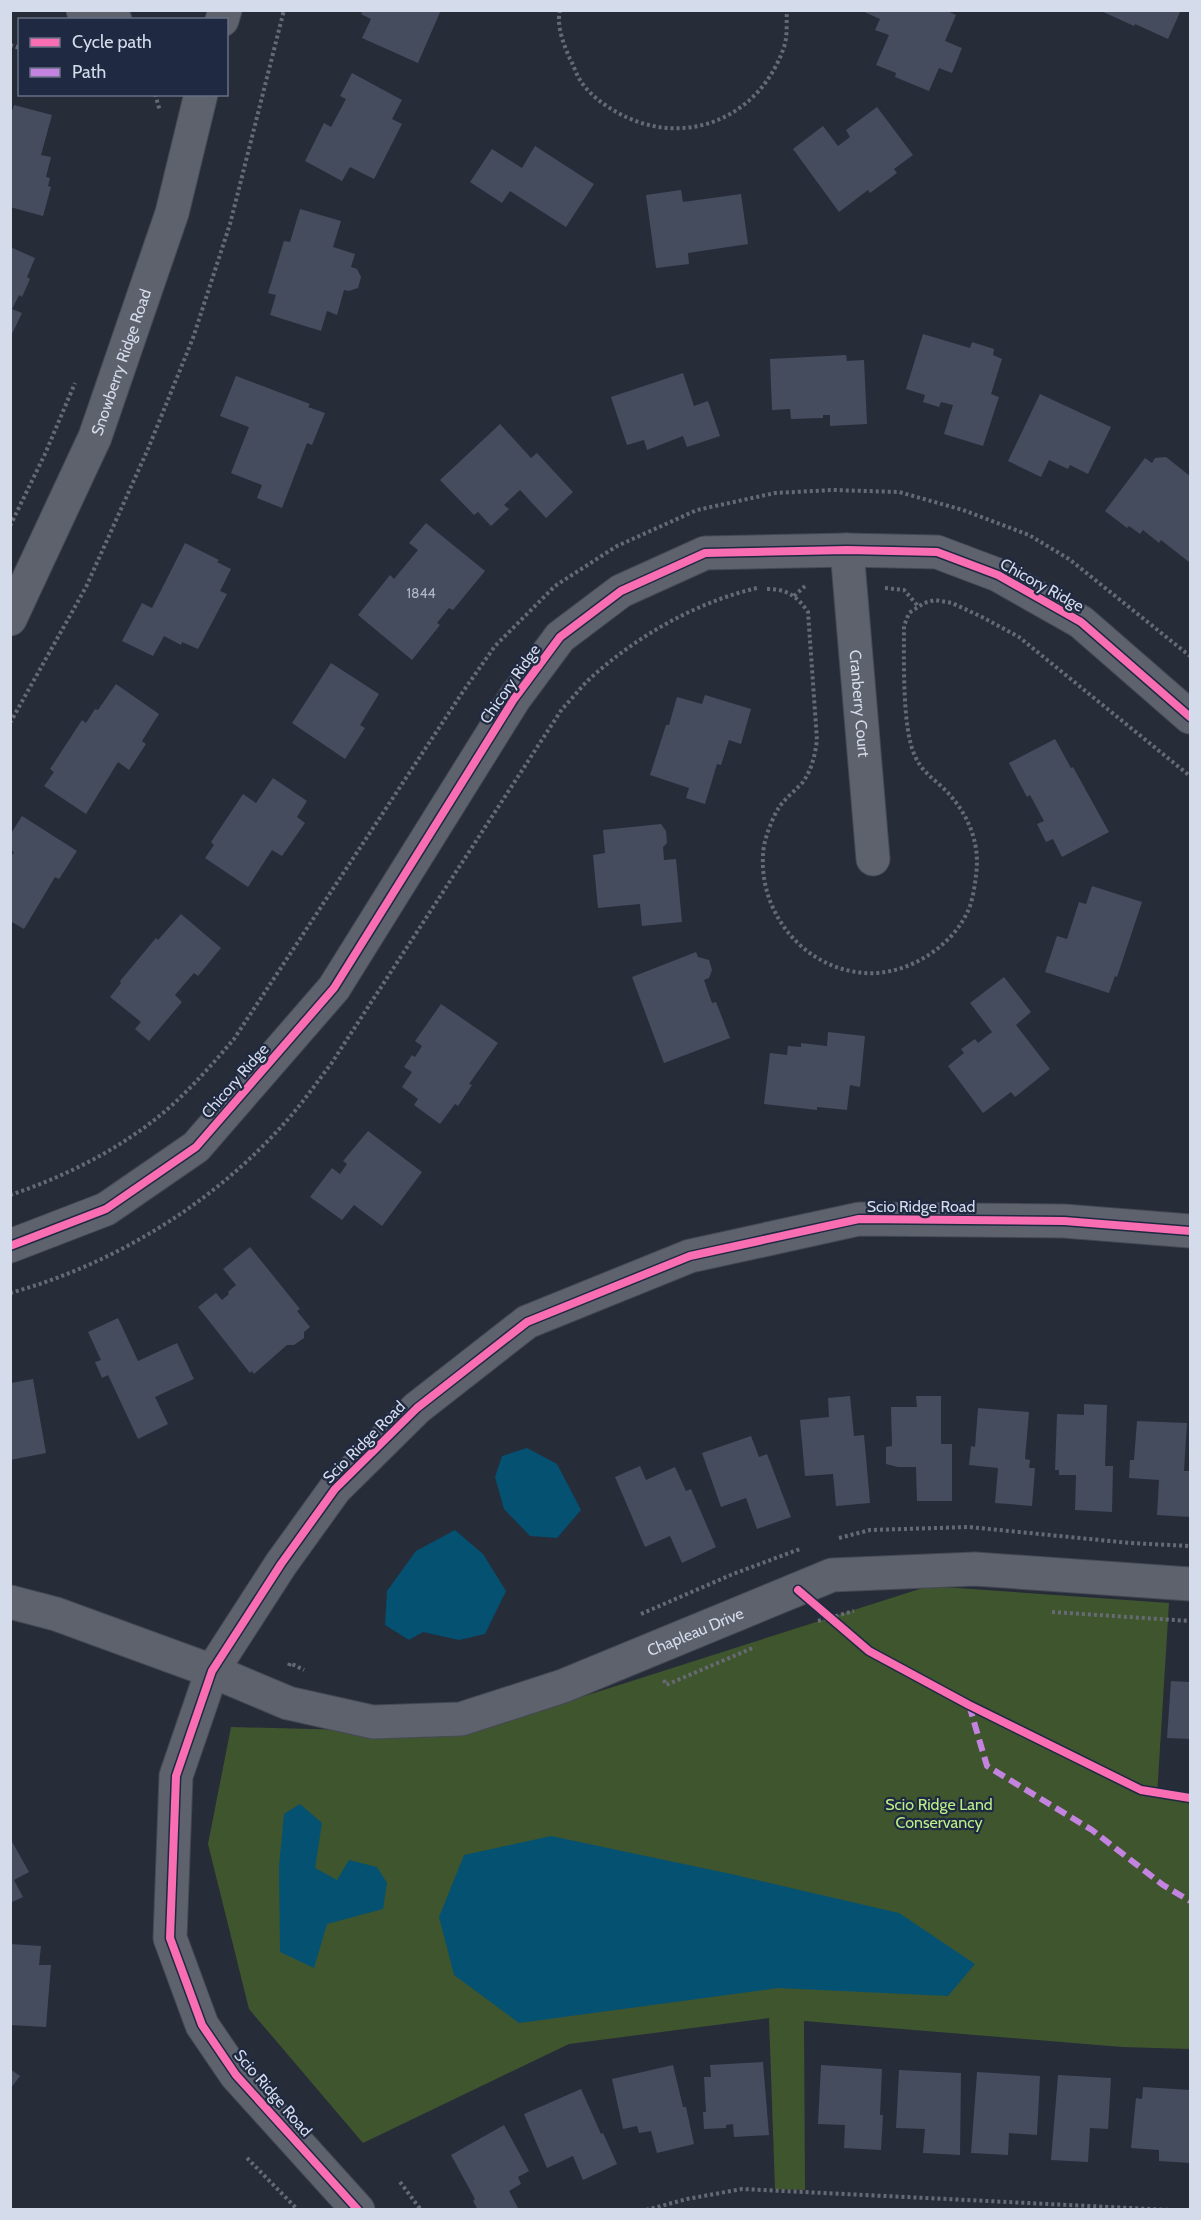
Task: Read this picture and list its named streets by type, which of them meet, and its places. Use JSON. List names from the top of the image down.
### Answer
{
  "streets": {
    "street": [
      "Snowberry Ridge Road",
      "Chicory Ridge",
      "Cranberry Court",
      "Scio Ridge Road",
      "Chapleau Drive"
    ]
  },
  "crossings": [
    ["Chicory Ridge", "Cranberry Court"],
    ["Scio Ridge Road", "Chapleau Drive"]
  ],
  "parks": ["Scio Ridge Land Conservancy"],
  "house_numbers": ["1844"],
  "legend": ["Cycle path", "Path"]
}
